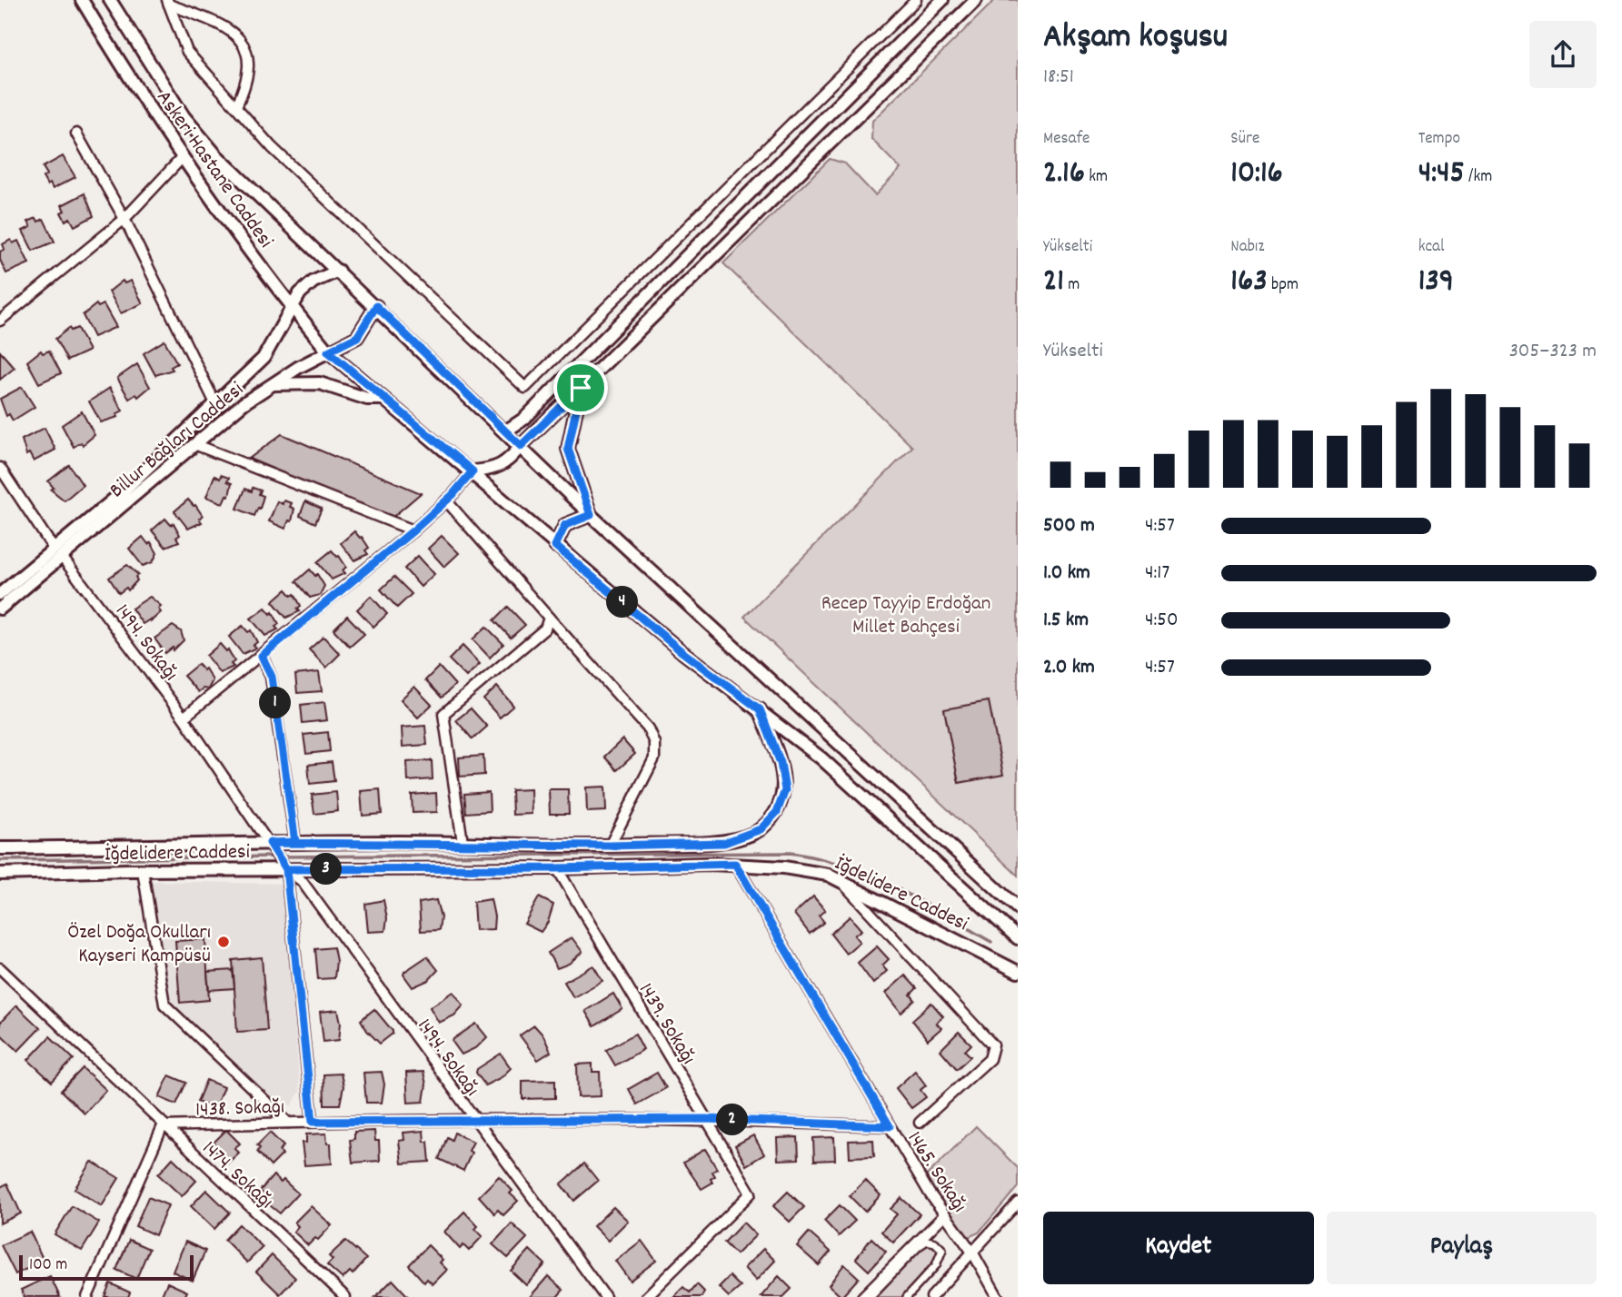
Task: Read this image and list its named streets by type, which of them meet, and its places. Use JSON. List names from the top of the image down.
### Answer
{
  "streets": {
    "street": [
      "Askeri Hastane Caddesi",
      "Billur Bağları Caddesi",
      "1494. Sokağı",
      "İğdelidere Caddesi",
      "1439. Sokağı",
      "1438. Sokağı",
      "1465. Sokağı",
      "1474. Sokağı"
    ]
  },
  "crossings": [
    ["Askeri Hastane Caddesi", "Billur Bağları Caddesi"],
    ["Askeri Hastane Caddesi", "İğdelidere Caddesi"],
    ["Billur Bağları Caddesi", "1494. Sokağı"],
    ["1494. Sokağı", "İğdelidere Caddesi"],
    ["1494. Sokağı", "1438. Sokağı"],
    ["İğdelidere Caddesi", "1439. Sokağı"],
    ["İğdelidere Caddesi", "1465. Sokağı"],
    ["1439. Sokağı", "1438. Sokağı"],
    ["1438. Sokağı", "1465. Sokağı"],
    ["1438. Sokağı", "1474. Sokağı"]
  ],
  "parks": ["Recep Tayyip Erdoğan Millet Bahçesi"],
  "places": ["Özel Doğa Okulları Kayseri Kampüsü"],
  "scale_bar": "100 m",
  "page": {
    "heading": ["Akşam koşusu", "18:51"],
    "stats": [
      ["Mesafe", "2.16 km"],
      ["Süre", "10:16"],
      ["Tempo", "4:45 /km"],
      ["Yükselti", "21 m"],
      ["Nabız", "163 bpm"],
      ["kcal", "139"]
    ],
    "chart": ["Yükselti", "305–323 m"],
    "list": [
      {
        "name": "500 m",
        "note": "4:57"
      },
      {
        "name": "1.0 km",
        "note": "4:17"
      },
      {
        "name": "1.5 km",
        "note": "4:50"
      },
      {
        "name": "2.0 km",
        "note": "4:57"
      }
    ],
    "pins": [
      "4",
      "1",
      "3",
      "2"
    ],
    "buttons": ["Kaydet", "Paylaş"],
    "scale": "100 m"
  }
}
